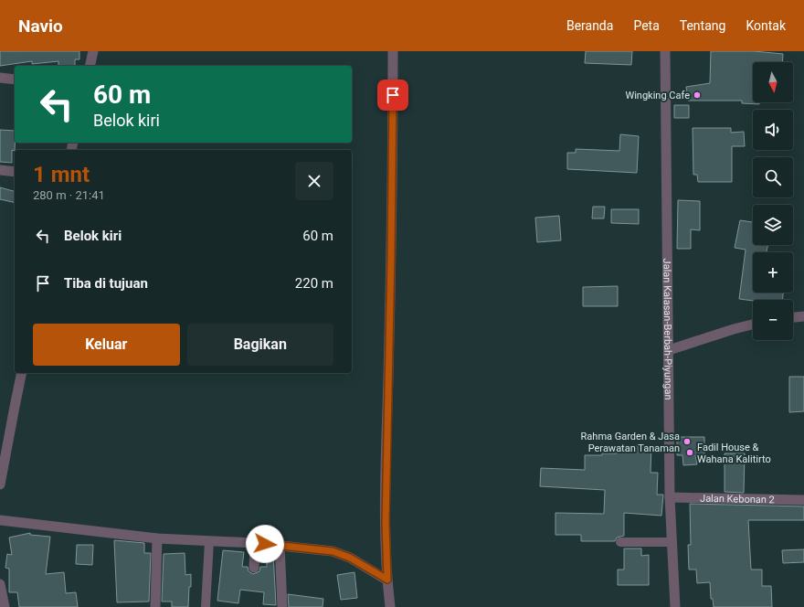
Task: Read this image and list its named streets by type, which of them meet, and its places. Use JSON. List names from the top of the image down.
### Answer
{
  "streets": {
    "street": ["Jalan Kalasan-Berbah-Piyungan", "Jalan Kebonan 2"]
  },
  "crossings": [
    ["Jalan Kalasan-Berbah-Piyungan", "Jalan Kebonan 2"]
  ],
  "places": ["Wingking Cafe", "Rahma Garden & Jasa Perawatan Tanaman", "Fadil House & Wahana Kalitirto"],
  "north": "bottom",
  "page": {
    "header": "Navio",
    "nav": [
      "Beranda",
      "Peta",
      "Tentang",
      "Kontak"
    ],
    "map_buttons": ["+", "−"],
    "turn": ["60 m", "Belok kiri"],
    "heading": ["1 mnt", "280 m · 21:41"],
    "list": [
      {
        "name": "Belok kiri",
        "value": "60 m"
      },
      {
        "name": "Tiba di tujuan",
        "value": "220 m"
      }
    ],
    "buttons": ["Keluar", "Bagikan"]
  }
}
